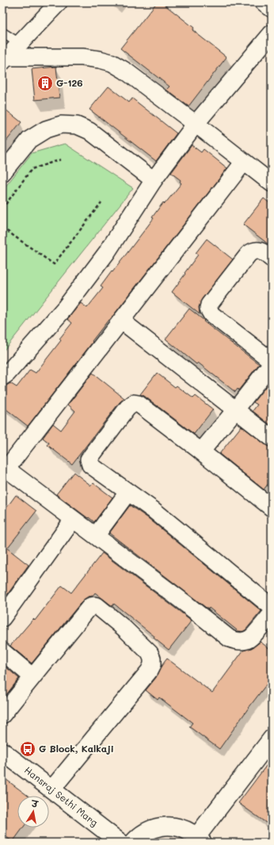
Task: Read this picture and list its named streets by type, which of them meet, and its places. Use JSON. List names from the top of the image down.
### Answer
{
  "streets": {
    "street": ["Hansraj Sethi Marg"]
  },
  "places": {
    "building": ["G-126"],
    "bus stop": ["G Block, Kalkaji"]
  },
  "north": "top"
}
